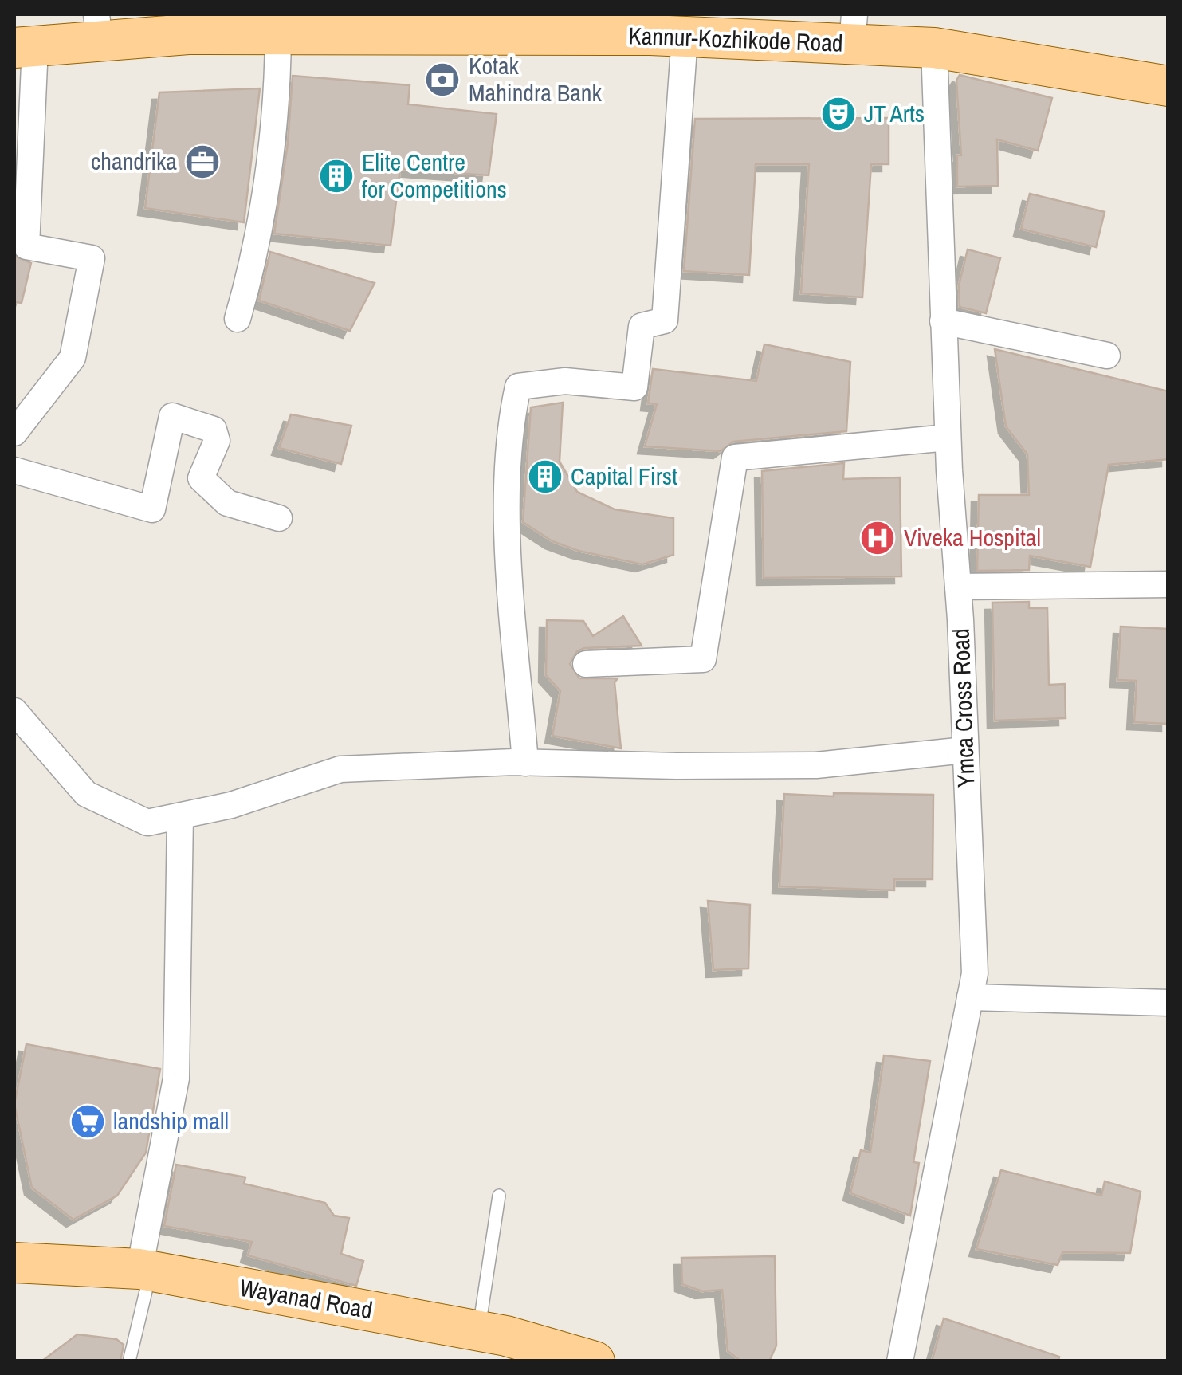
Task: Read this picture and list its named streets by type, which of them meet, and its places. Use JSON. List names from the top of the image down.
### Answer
{
  "streets": {
    "main road": ["Kannur-Kozhikode Road", "Wayanad Road"],
    "street": ["Ymca Cross Road"]
  },
  "crossings": [
    ["Kannur-Kozhikode Road", "Ymca Cross Road"]
  ],
  "places": {
    "bank": ["Kotak Mahindra Bank"],
    "theatre": ["JT Arts"],
    "office": ["chandrika"],
    "building": ["Elite Centre for Competitions", "Capital First"],
    "hospital": ["Viveka Hospital"],
    "supermarket": ["landship mall"]
  }
}
